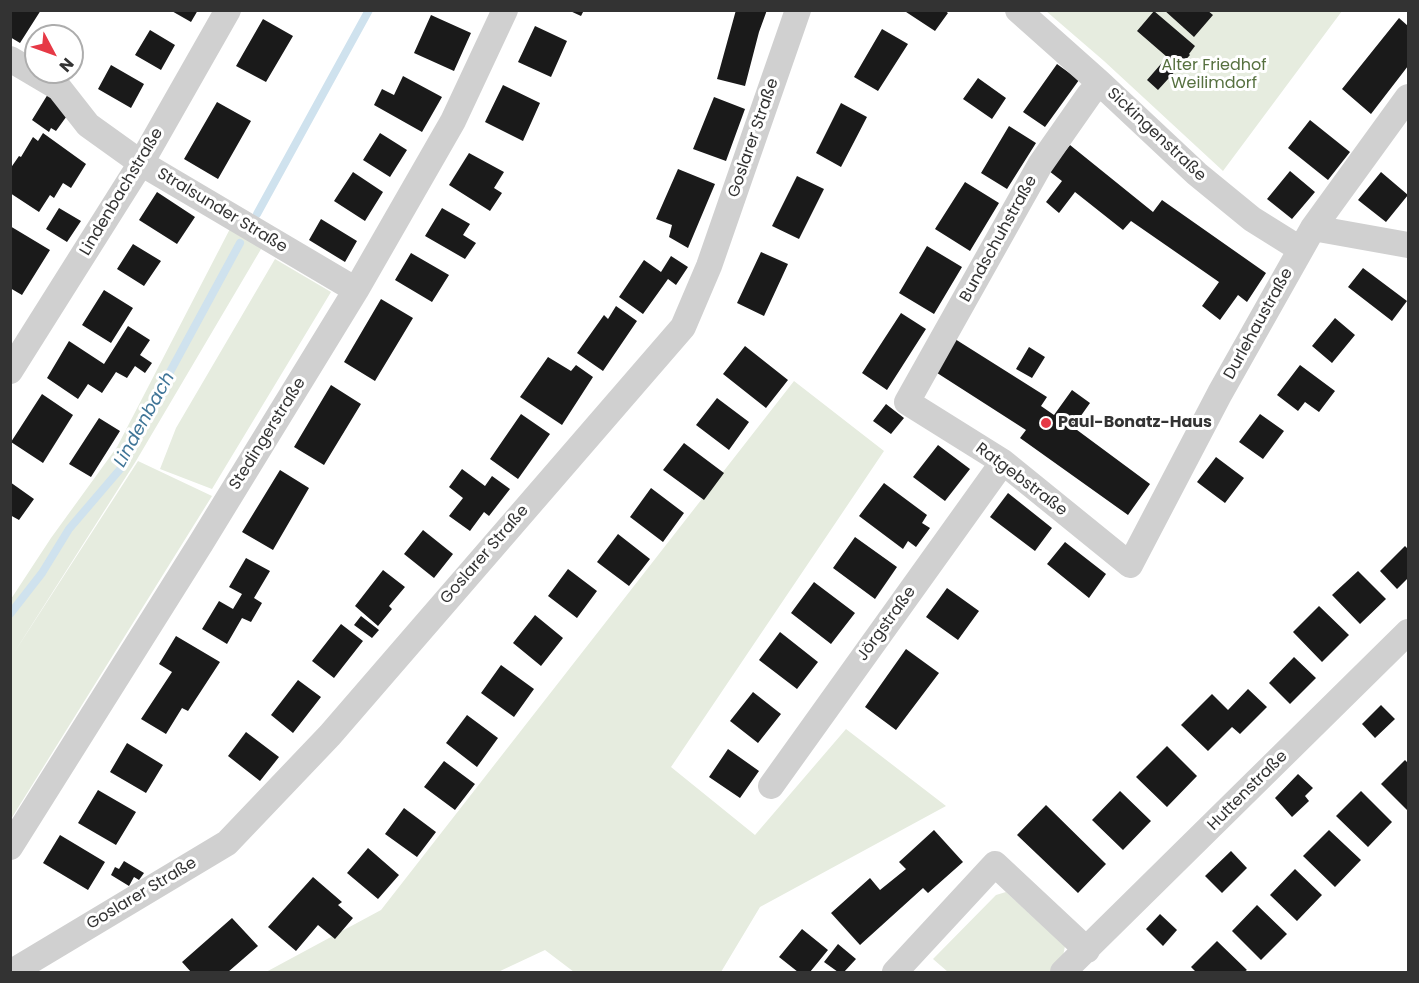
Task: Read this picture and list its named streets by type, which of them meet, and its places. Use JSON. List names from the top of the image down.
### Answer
{
  "streets": {
    "street": [
      "Sickingenstraße",
      "Goslarer Straße",
      "Lindenbachstraße",
      "Stralsunder Straße",
      "Bundschuhstraße",
      "Durlehaustraße",
      "Stedingerstraße",
      "Ratgebstraße",
      "Jörgstraße",
      "Huttenstraße"
    ]
  },
  "crossings": [
    ["Sickingenstraße", "Bundschuhstraße"],
    ["Sickingenstraße", "Durlehaustraße"],
    ["Lindenbachstraße", "Stralsunder Straße"],
    ["Stralsunder Straße", "Stedingerstraße"],
    ["Bundschuhstraße", "Ratgebstraße"],
    ["Durlehaustraße", "Ratgebstraße"],
    ["Ratgebstraße", "Jörgstraße"]
  ],
  "water": ["Lindenbach"],
  "parks": ["Alter Friedhof Weilimdorf"],
  "places": ["Paul-Bonatz-Haus"],
  "north": "bottom right"
}
